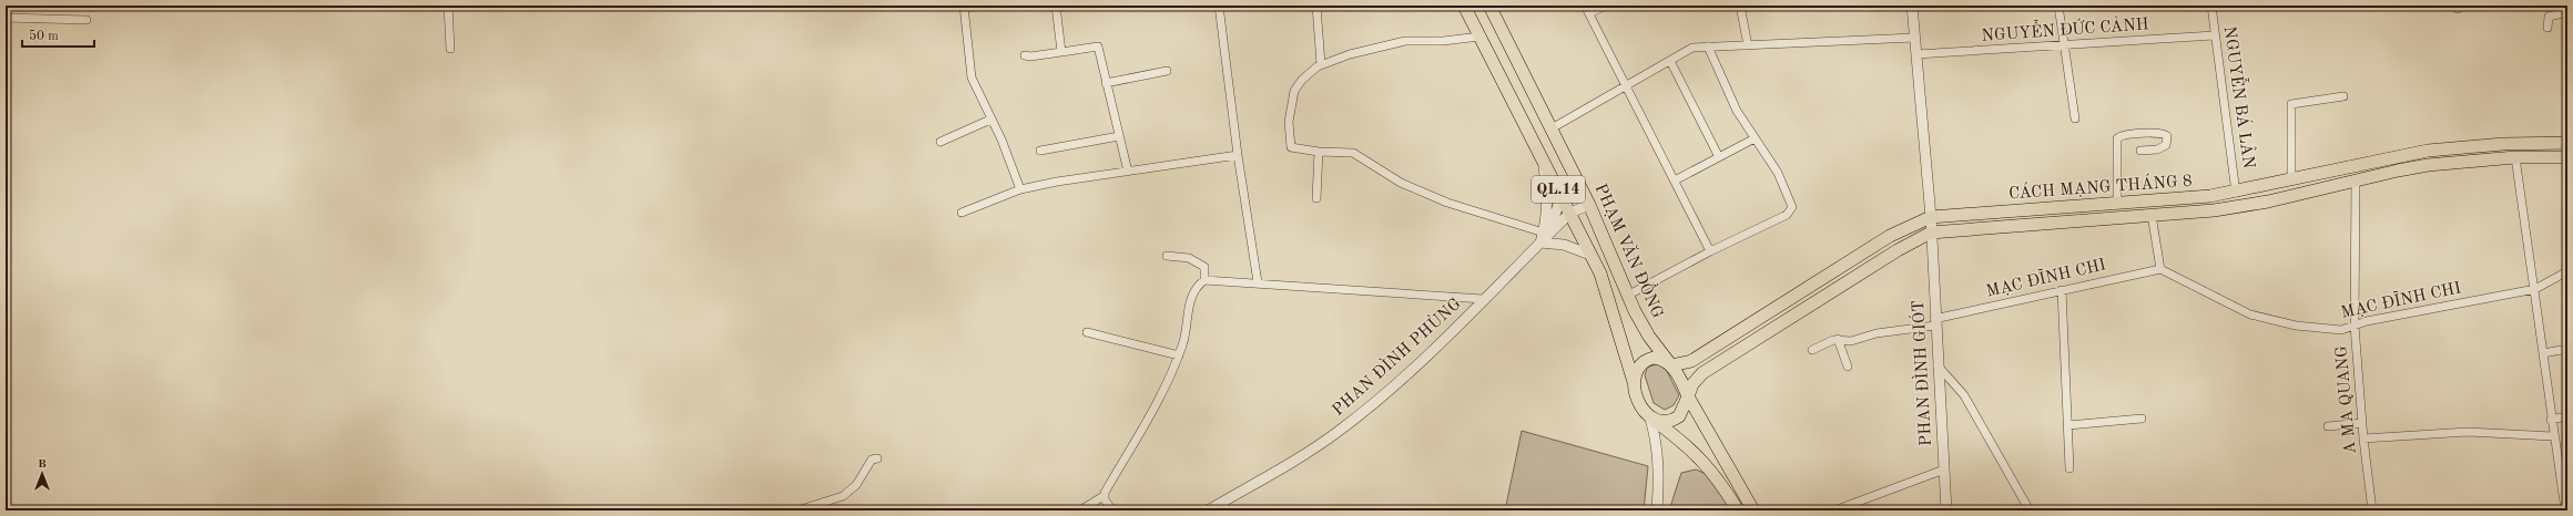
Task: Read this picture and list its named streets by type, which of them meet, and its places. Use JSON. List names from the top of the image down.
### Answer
{
  "streets": {
    "main road": ["CÁCH MẠNG THÁNG 8", "QL.14", "PHẠM VĂN ĐỒNG"],
    "street": [
      "NGUYỄN ĐỨC CẢNH",
      "NGUYỄN BÁ LÂN",
      "MẠC ĐĨNH CHI",
      "PHAN ĐÌNH PHÙNG",
      "PHAN ĐÌNH GIÓT",
      "A MA QUANG"
    ]
  },
  "crossings": [
    ["NGUYỄN ĐỨC CẢNH", "NGUYỄN BÁ LÂN"],
    ["NGUYỄN BÁ LÂN", "CÁCH MẠNG THÁNG 8"],
    ["CÁCH MẠNG THÁNG 8", "PHẠM VĂN ĐỒNG"],
    ["CÁCH MẠNG THÁNG 8", "PHAN ĐÌNH GIÓT"],
    ["CÁCH MẠNG THÁNG 8", "A MA QUANG"],
    ["PHẠM VĂN ĐỒNG", "PHAN ĐÌNH PHÙNG"],
    ["MẠC ĐĨNH CHI", "PHAN ĐÌNH GIÓT"],
    ["MẠC ĐĨNH CHI", "A MA QUANG"]
  ],
  "scale_bar": "50 m",
  "north": "top"
}
